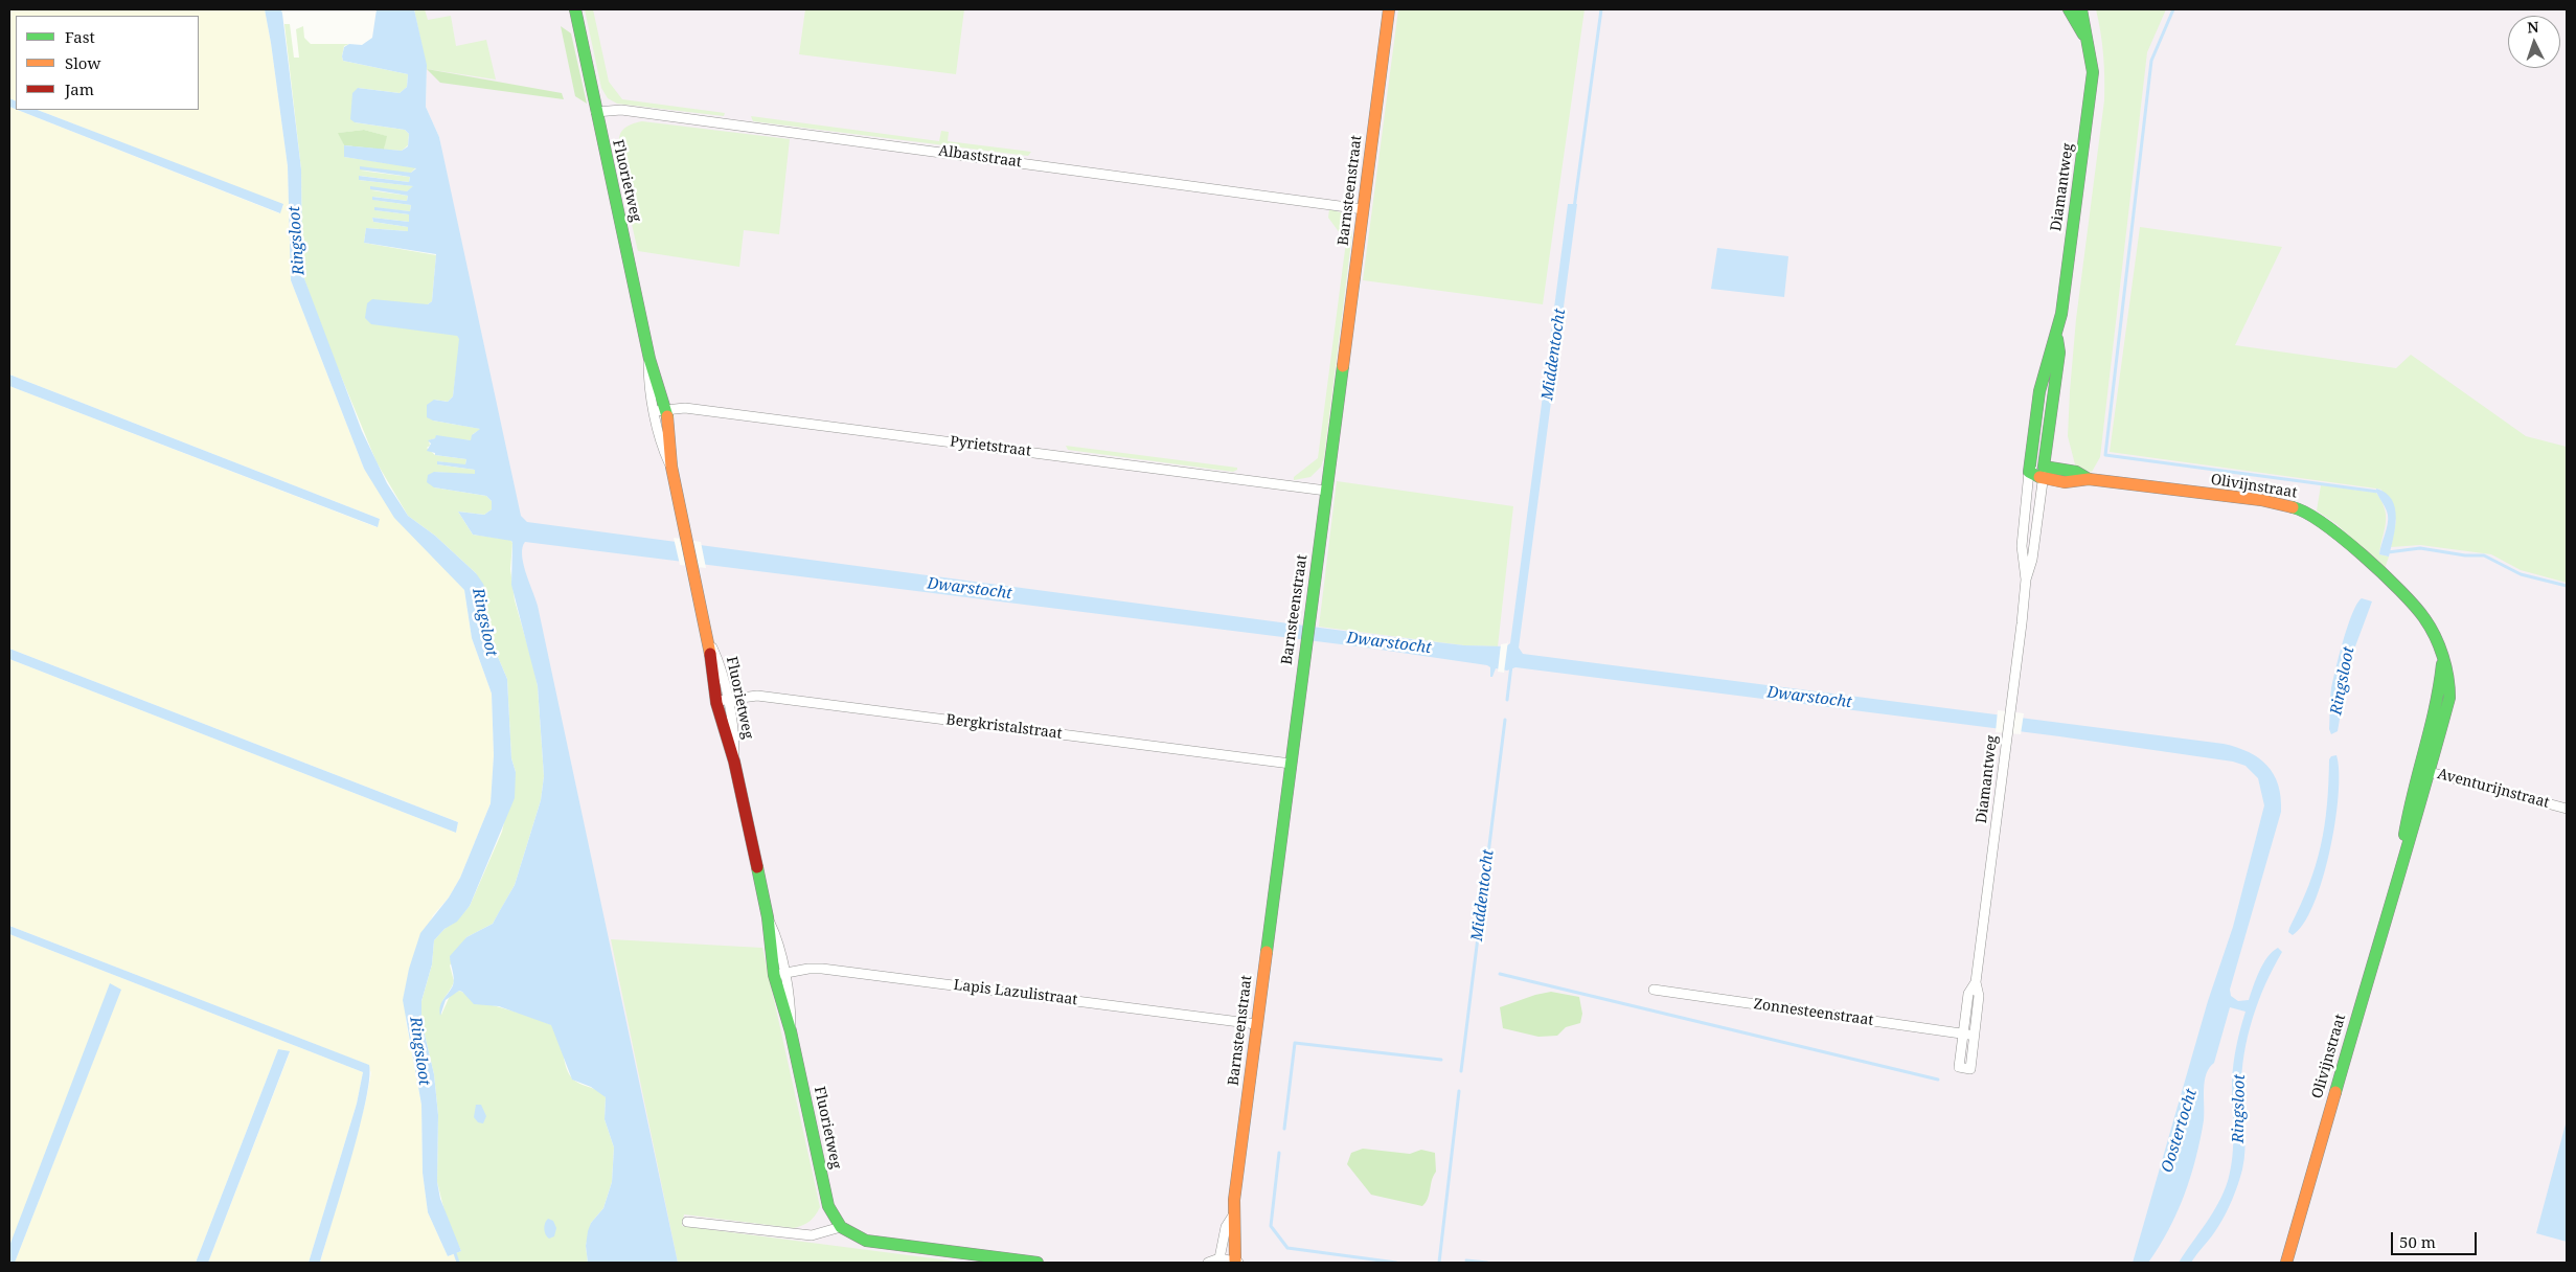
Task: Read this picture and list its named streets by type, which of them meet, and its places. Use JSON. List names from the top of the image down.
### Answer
{
  "streets": {
    "street": [
      "Albaststraat",
      "Fluorietweg",
      "Diamantweg",
      "Barnsteenstraat",
      "Pyrietstraat",
      "Olivijnstraat",
      "Bergkristalstraat",
      "Aventurijnstraat",
      "Lapis Lazulistraat",
      "Zonnesteenstraat"
    ]
  },
  "crossings": [
    ["Albaststraat", "Fluorietweg"],
    ["Albaststraat", "Barnsteenstraat"],
    ["Fluorietweg", "Pyrietstraat"],
    ["Fluorietweg", "Bergkristalstraat"],
    ["Fluorietweg", "Lapis Lazulistraat"],
    ["Diamantweg", "Olivijnstraat"],
    ["Diamantweg", "Zonnesteenstraat"],
    ["Barnsteenstraat", "Pyrietstraat"],
    ["Barnsteenstraat", "Bergkristalstraat"],
    ["Barnsteenstraat", "Lapis Lazulistraat"],
    ["Olivijnstraat", "Aventurijnstraat"]
  ],
  "water": [
    "Ringsloot",
    "Middentocht",
    "Dwarstocht",
    "Oostertocht"
  ],
  "legend": ["Fast", "Slow", "Jam"],
  "scale_bar": "50 m",
  "north": "top"
}
